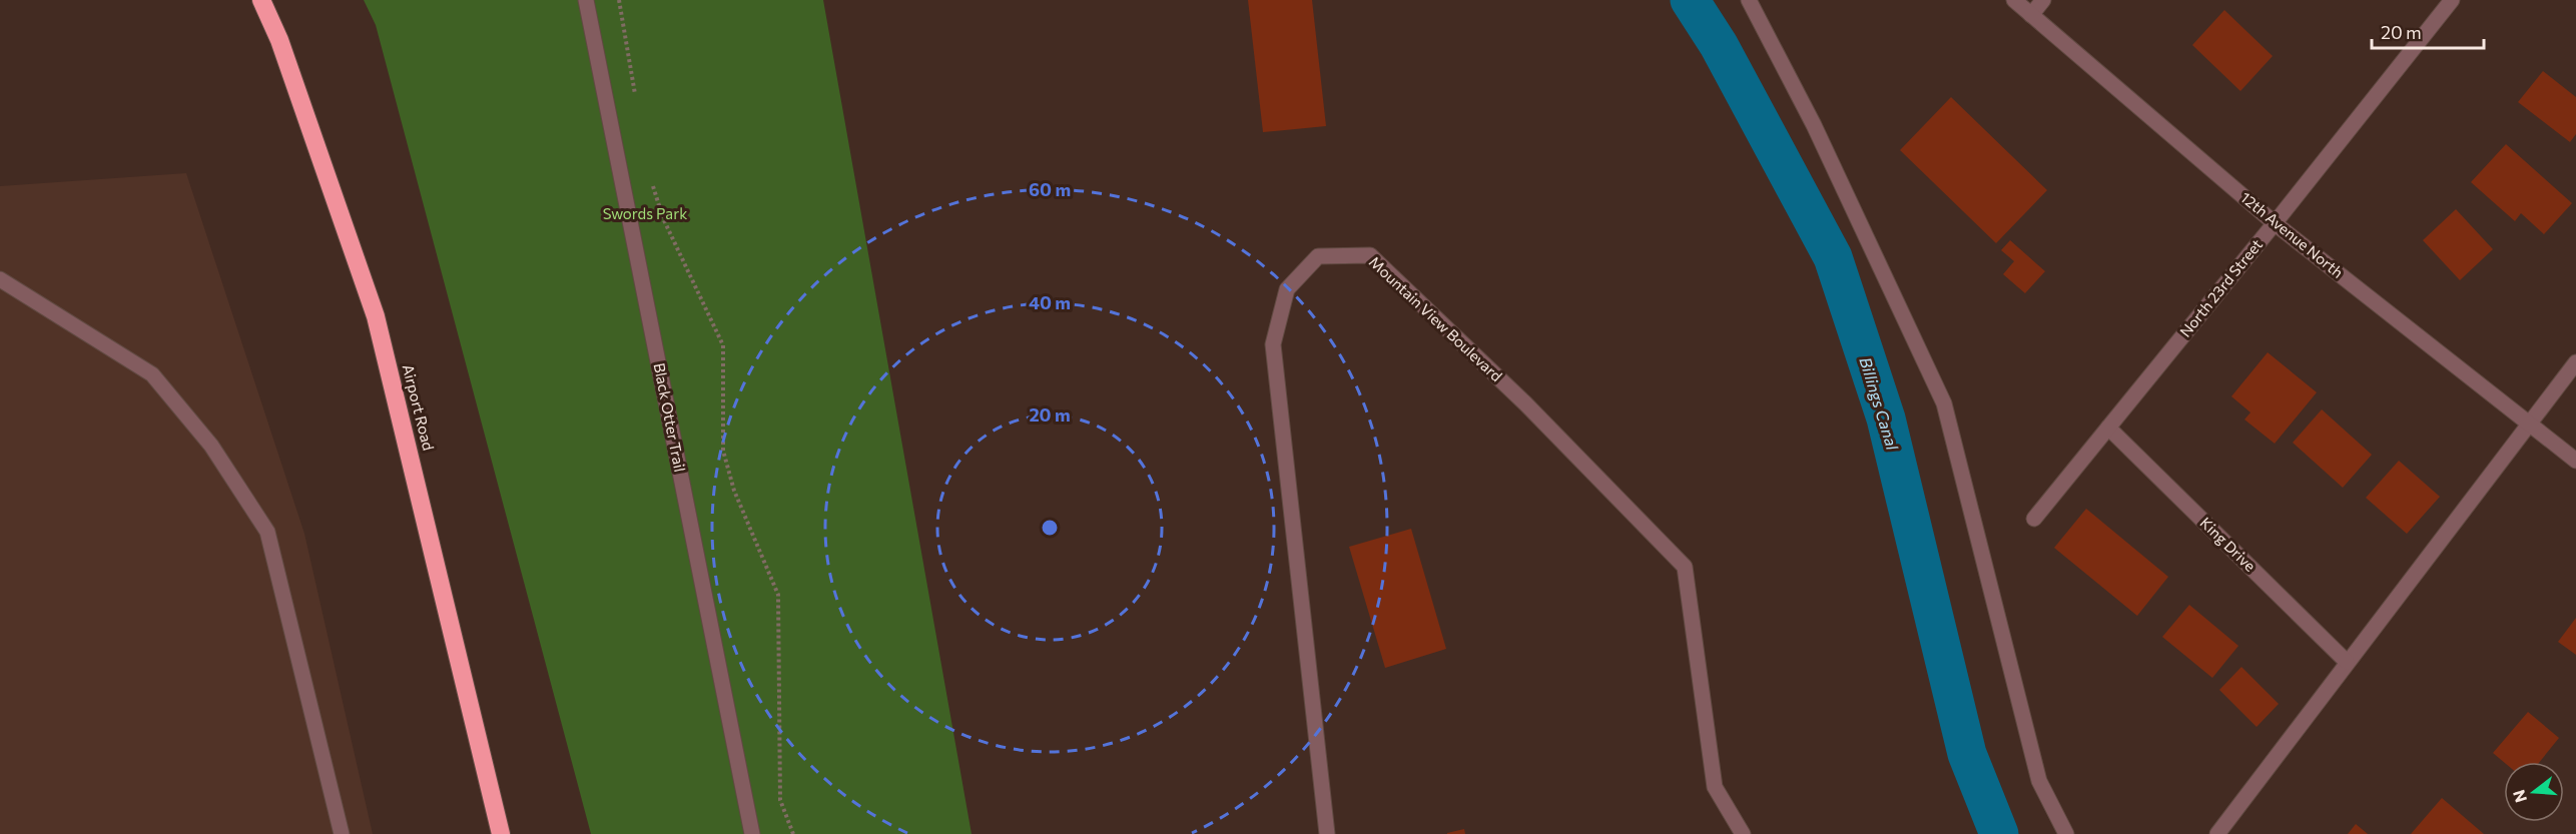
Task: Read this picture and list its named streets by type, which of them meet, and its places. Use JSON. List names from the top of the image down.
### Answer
{
  "streets": {
    "highway": ["Airport Road"],
    "street": [
      "12th Avenue North",
      "North 23rd Street",
      "Mountain View Boulevard",
      "Black Otter Trail",
      "King Drive"
    ]
  },
  "crossings": [
    ["12th Avenue North", "North 23rd Street"],
    ["North 23rd Street", "King Drive"]
  ],
  "water": ["Billings Canal"],
  "parks": ["Swords Park"],
  "scale_bar": "20 m",
  "north": "left",
  "rings": ["60 m", "40 m", "20 m"]
}
